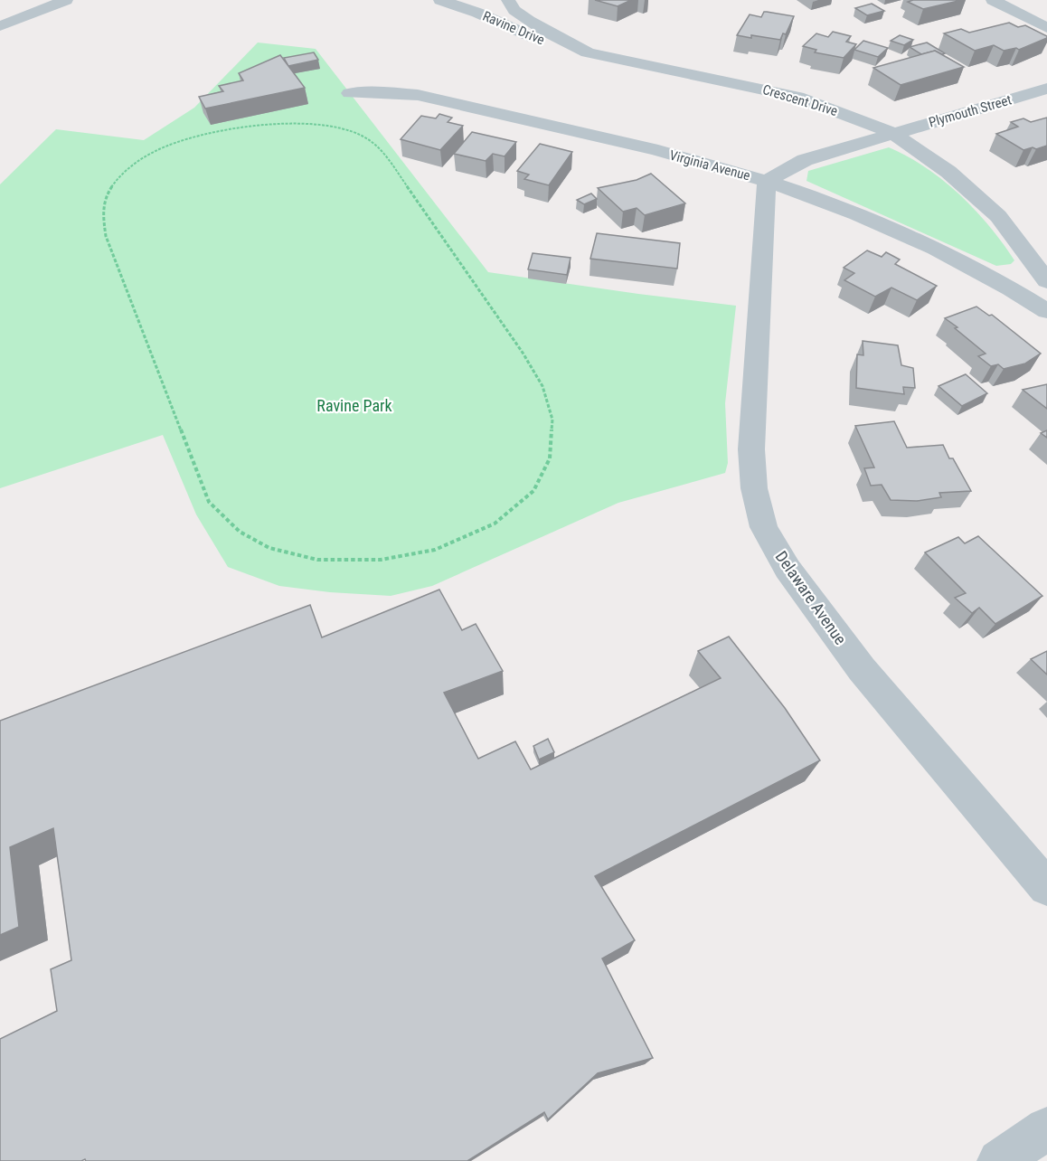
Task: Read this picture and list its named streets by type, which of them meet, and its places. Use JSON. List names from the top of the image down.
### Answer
{
  "streets": {
    "street": [
      "Ravine Drive",
      "Crescent Drive",
      "Plymouth Street",
      "Virginia Avenue",
      "Delaware Avenue"
    ]
  },
  "crossings": [
    ["Ravine Drive", "Crescent Drive"],
    ["Crescent Drive", "Plymouth Street"],
    ["Virginia Avenue", "Delaware Avenue"]
  ],
  "parks": ["Ravine Park"]
}
